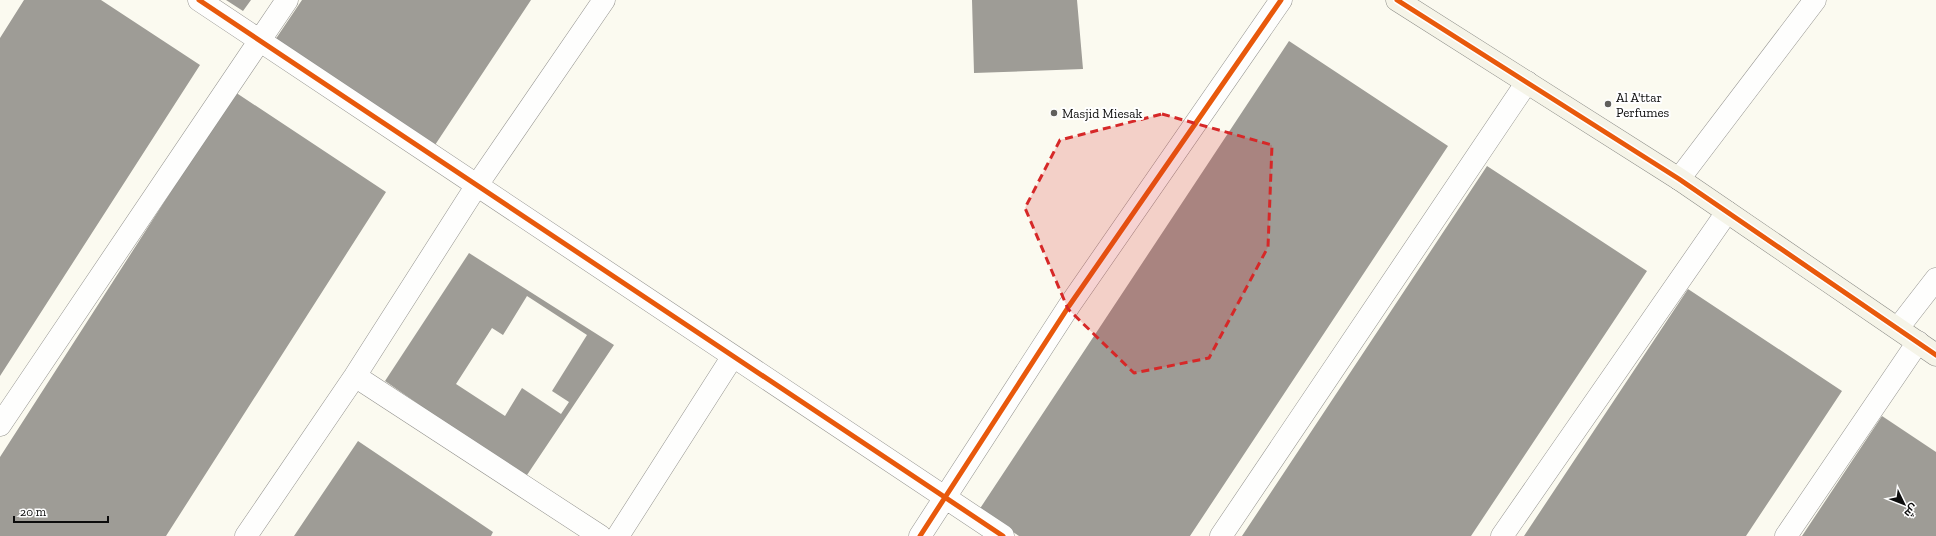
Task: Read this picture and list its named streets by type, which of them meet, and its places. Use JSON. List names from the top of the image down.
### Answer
{
  "places": ["Al A'ttar Perfumes", "Masjid Miesak"],
  "scale_bar": "20 m",
  "north": "bottom right"
}
